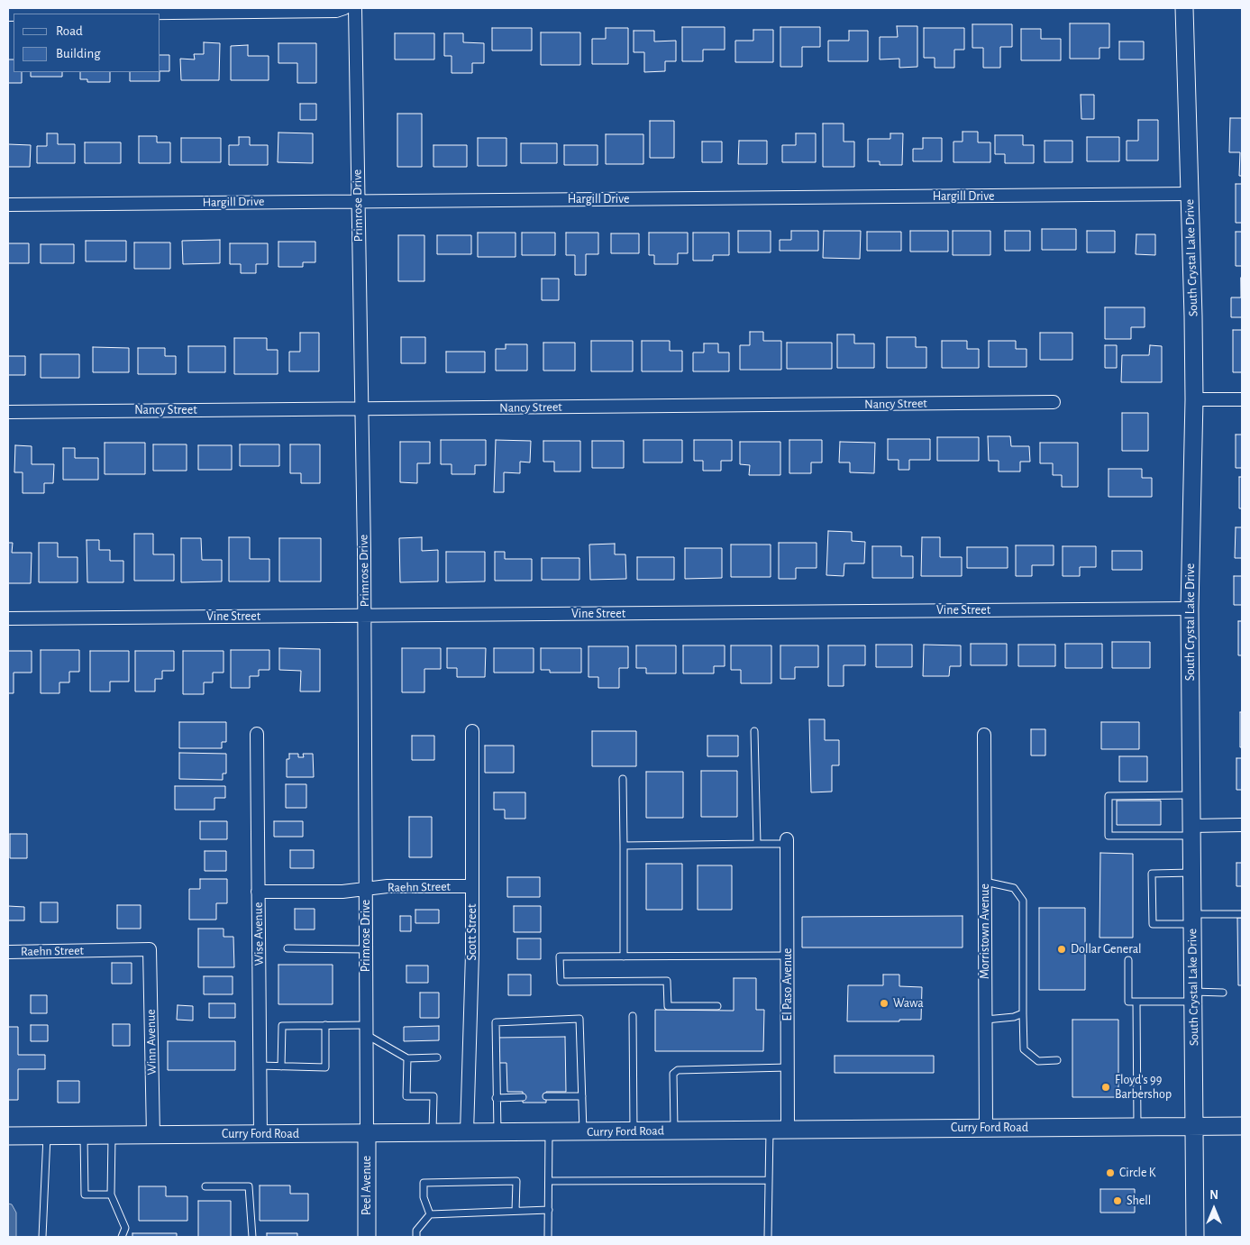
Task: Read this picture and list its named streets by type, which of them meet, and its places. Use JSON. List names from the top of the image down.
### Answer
{
  "streets": {
    "street": [
      "Hargill Drive",
      "Primrose Drive",
      "South Crystal Lake Drive",
      "Nancy Street",
      "Vine Street",
      "Raehn Street",
      "Morristown Avenue",
      "Scott Street",
      "Wise Avenue",
      "El Paso Avenue",
      "Winn Avenue",
      "Curry Ford Road",
      "Peel Avenue"
    ]
  },
  "crossings": [
    ["Hargill Drive", "Primrose Drive"],
    ["Hargill Drive", "South Crystal Lake Drive"],
    ["Primrose Drive", "Nancy Street"],
    ["Primrose Drive", "Vine Street"],
    ["Primrose Drive", "Raehn Street"],
    ["Primrose Drive", "Curry Ford Road"],
    ["Primrose Drive", "Peel Avenue"],
    ["South Crystal Lake Drive", "Vine Street"],
    ["South Crystal Lake Drive", "Curry Ford Road"],
    ["Raehn Street", "Scott Street"],
    ["Raehn Street", "Wise Avenue"],
    ["Raehn Street", "Winn Avenue"],
    ["Morristown Avenue", "Curry Ford Road"],
    ["Scott Street", "Curry Ford Road"],
    ["Wise Avenue", "Curry Ford Road"],
    ["El Paso Avenue", "Curry Ford Road"],
    ["Winn Avenue", "Curry Ford Road"],
    ["Curry Ford Road", "Peel Avenue"]
  ],
  "places": [
    "Dollar General",
    "Wawa",
    "Floyd's 99 Barbershop",
    "Circle K",
    "Shell"
  ],
  "legend": ["Road", "Building"],
  "north": "top"
}
